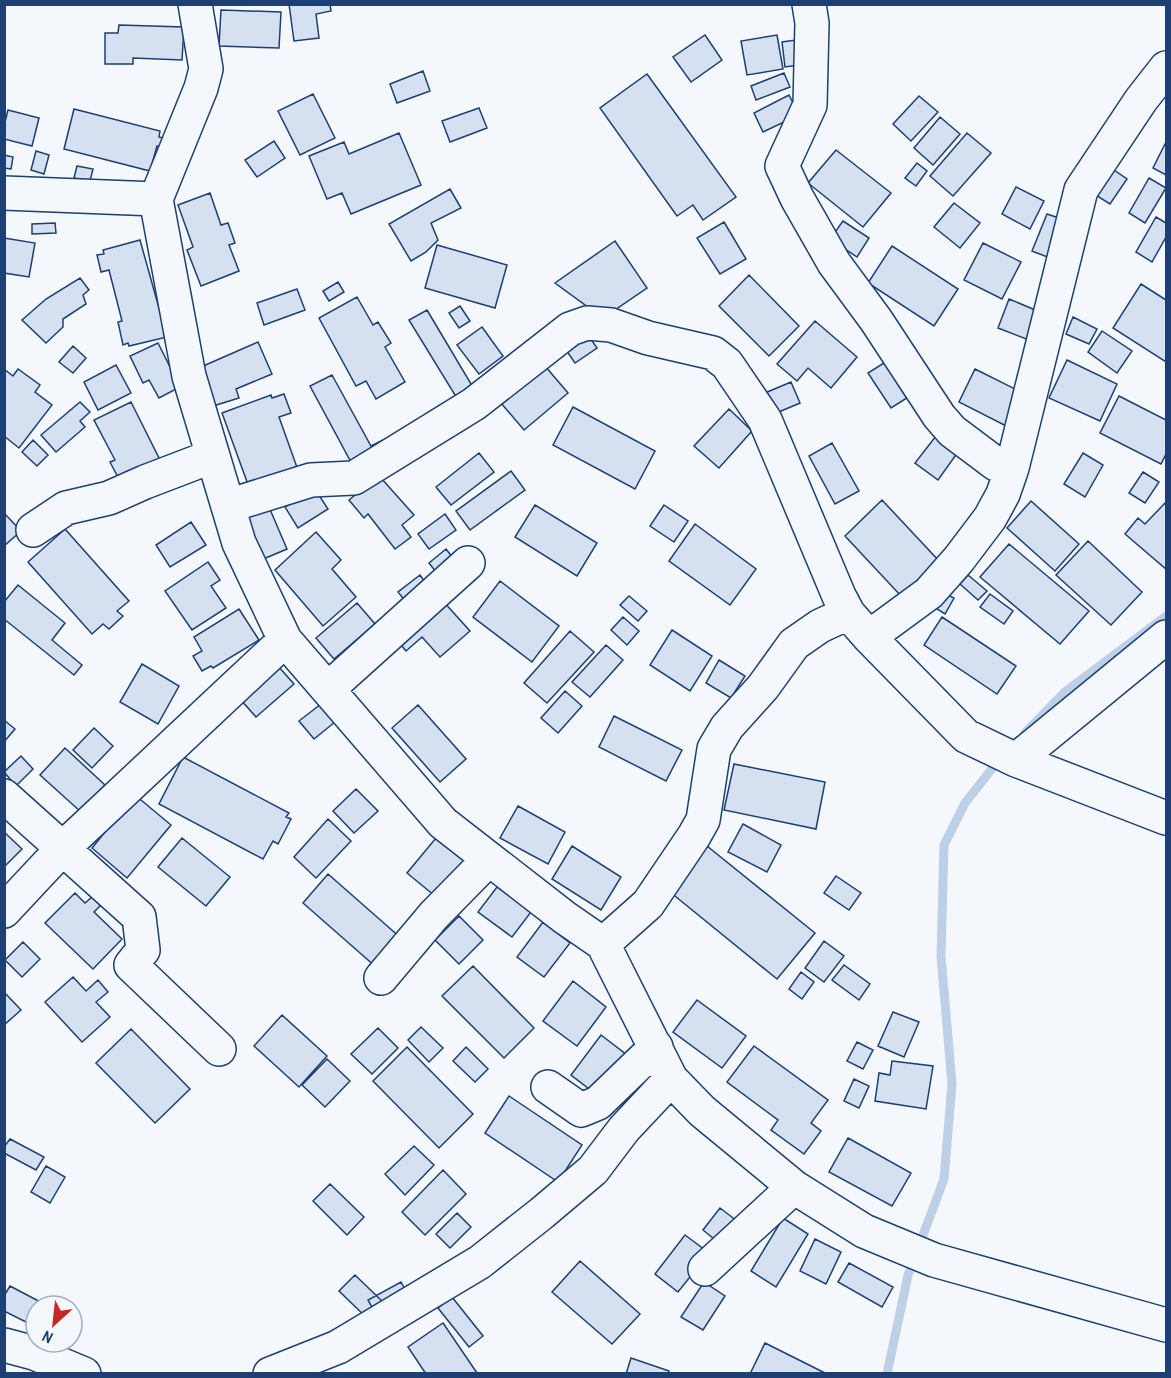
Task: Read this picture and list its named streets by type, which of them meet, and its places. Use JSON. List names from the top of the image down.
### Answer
{
  "north": "bottom left"
}
